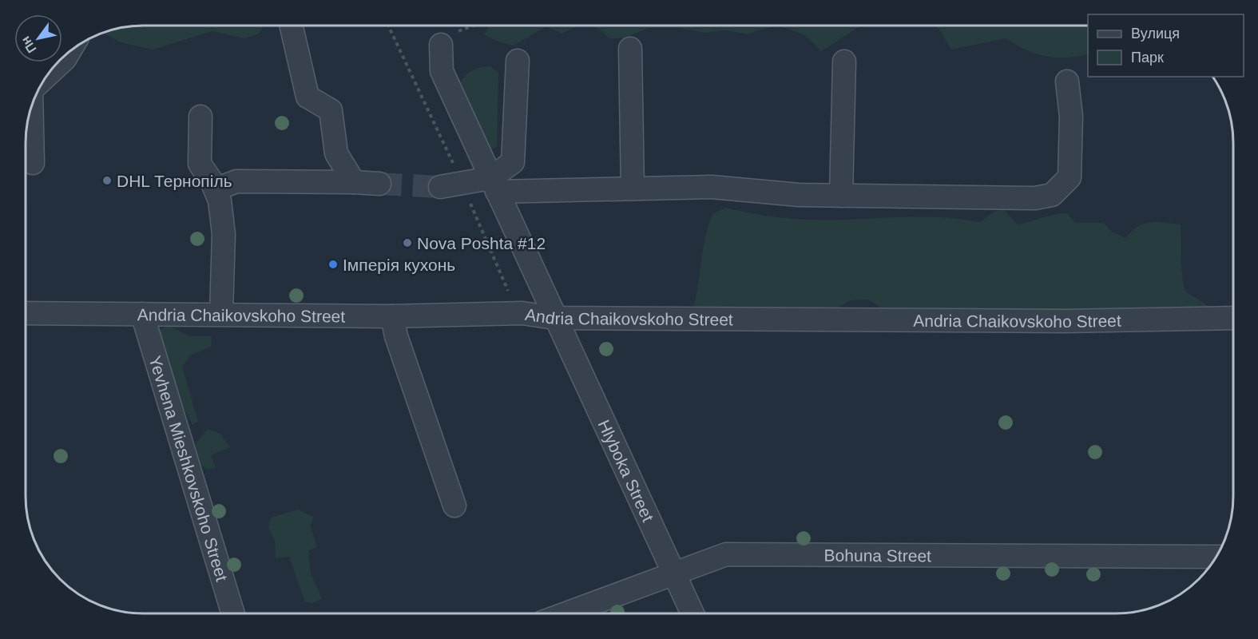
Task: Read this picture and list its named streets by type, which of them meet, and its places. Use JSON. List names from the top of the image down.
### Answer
{
  "streets": {
    "street": [
      "Andria Chaikovskoho Street",
      "Yevhena Mieshkovskoho Street",
      "Hlyboka Street",
      "Bohuna Street"
    ]
  },
  "crossings": [
    ["Andria Chaikovskoho Street", "Yevhena Mieshkovskoho Street"],
    ["Andria Chaikovskoho Street", "Hlyboka Street"],
    ["Hlyboka Street", "Bohuna Street"]
  ],
  "places": ["DHL Тернопіль", "Nova Poshta #12", "Імперія кухонь"],
  "legend": ["Вулиця", "Парк"],
  "north": "bottom left"
}
